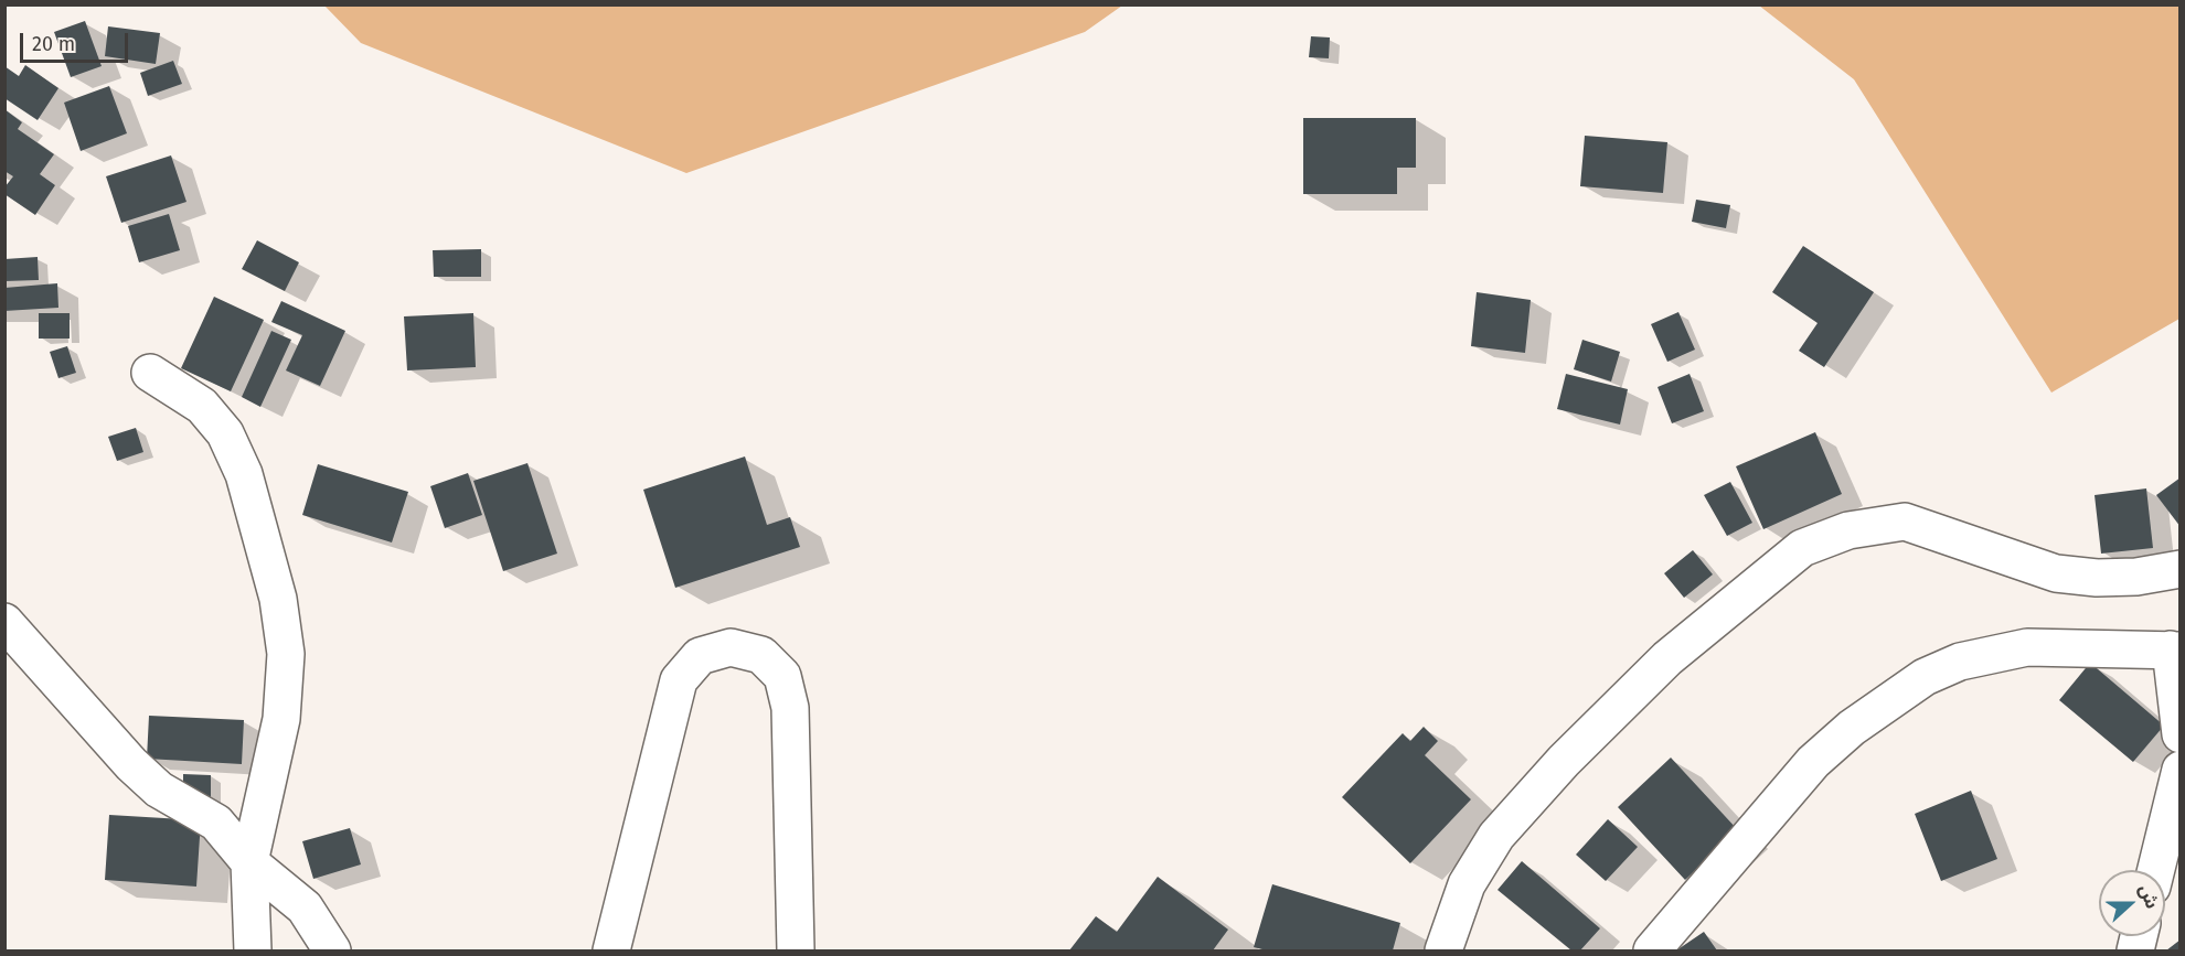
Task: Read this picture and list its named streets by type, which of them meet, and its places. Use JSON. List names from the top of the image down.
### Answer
{
  "scale_bar": "20 m",
  "north": "right"
}
